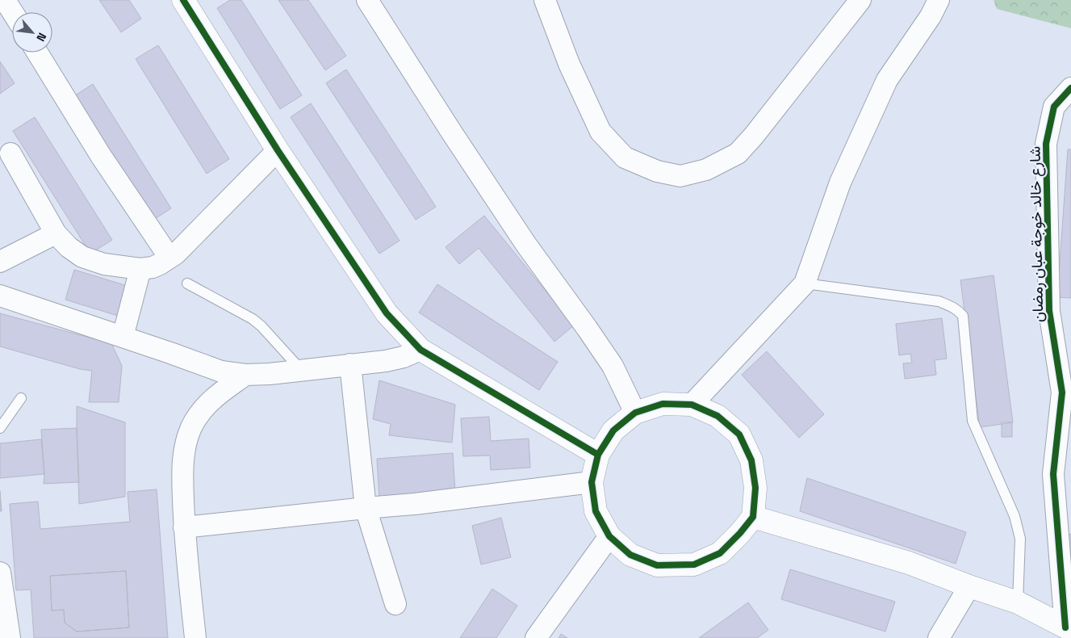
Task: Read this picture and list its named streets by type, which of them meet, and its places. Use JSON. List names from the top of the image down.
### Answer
{
  "streets": {
    "street": ["شارع خالد خوجة عبان رمضان"]
  },
  "north": "bottom right"
}
